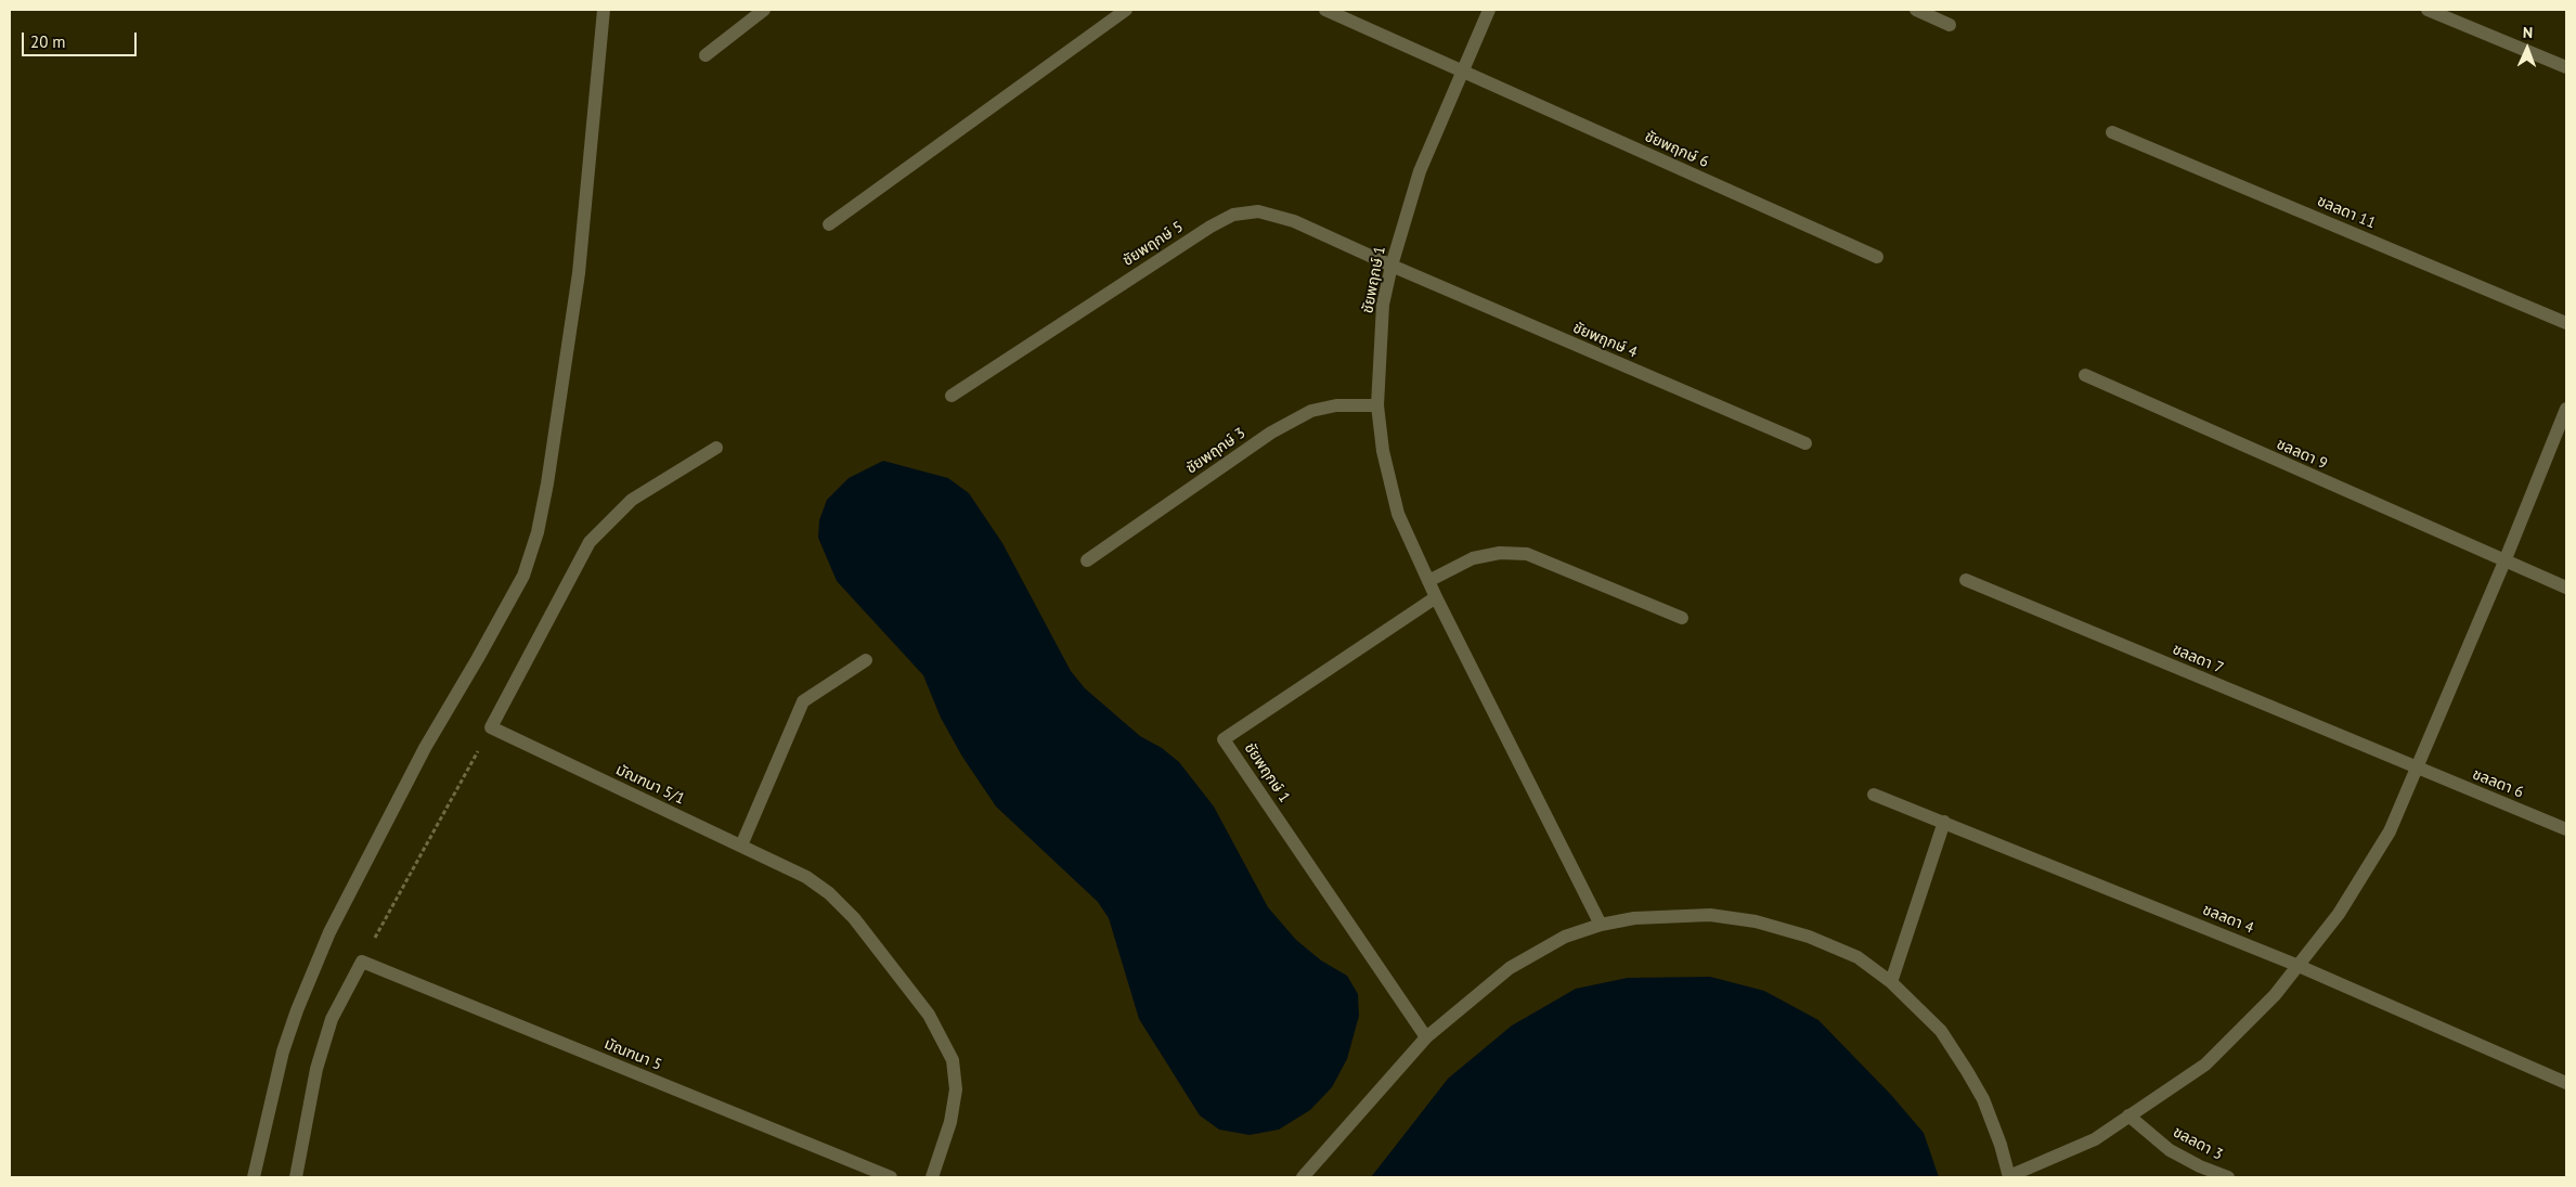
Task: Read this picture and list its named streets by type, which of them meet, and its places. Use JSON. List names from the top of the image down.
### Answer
{
  "streets": {
    "street": [
      "ชัยพฤกษ์ 6",
      "ชลลดา 11",
      "ชัยพฤกษ์ 5",
      "ชัยพฤกษ์ 1",
      "ชัยพฤกษ์ 4",
      "ชัยพฤกษ์ 3",
      "ชลลดา 9",
      "ชลลดา 7",
      "ชลลดา 6",
      "มัณฑนา 5/1",
      "ชลลดา 4",
      "มัณฑนา 5",
      "ชลลดา 3"
    ]
  },
  "crossings": [
    ["ชัยพฤกษ์ 6", "ชัยพฤกษ์ 1"],
    ["ชัยพฤกษ์ 5", "ชัยพฤกษ์ 1"],
    ["ชัยพฤกษ์ 5", "ชัยพฤกษ์ 4"],
    ["ชัยพฤกษ์ 1", "ชัยพฤกษ์ 4"],
    ["ชัยพฤกษ์ 1", "ชัยพฤกษ์ 3"],
    ["ชลลดา 7", "ชลลดา 6"]
  ],
  "scale_bar": "20 m",
  "north": "top"
}
